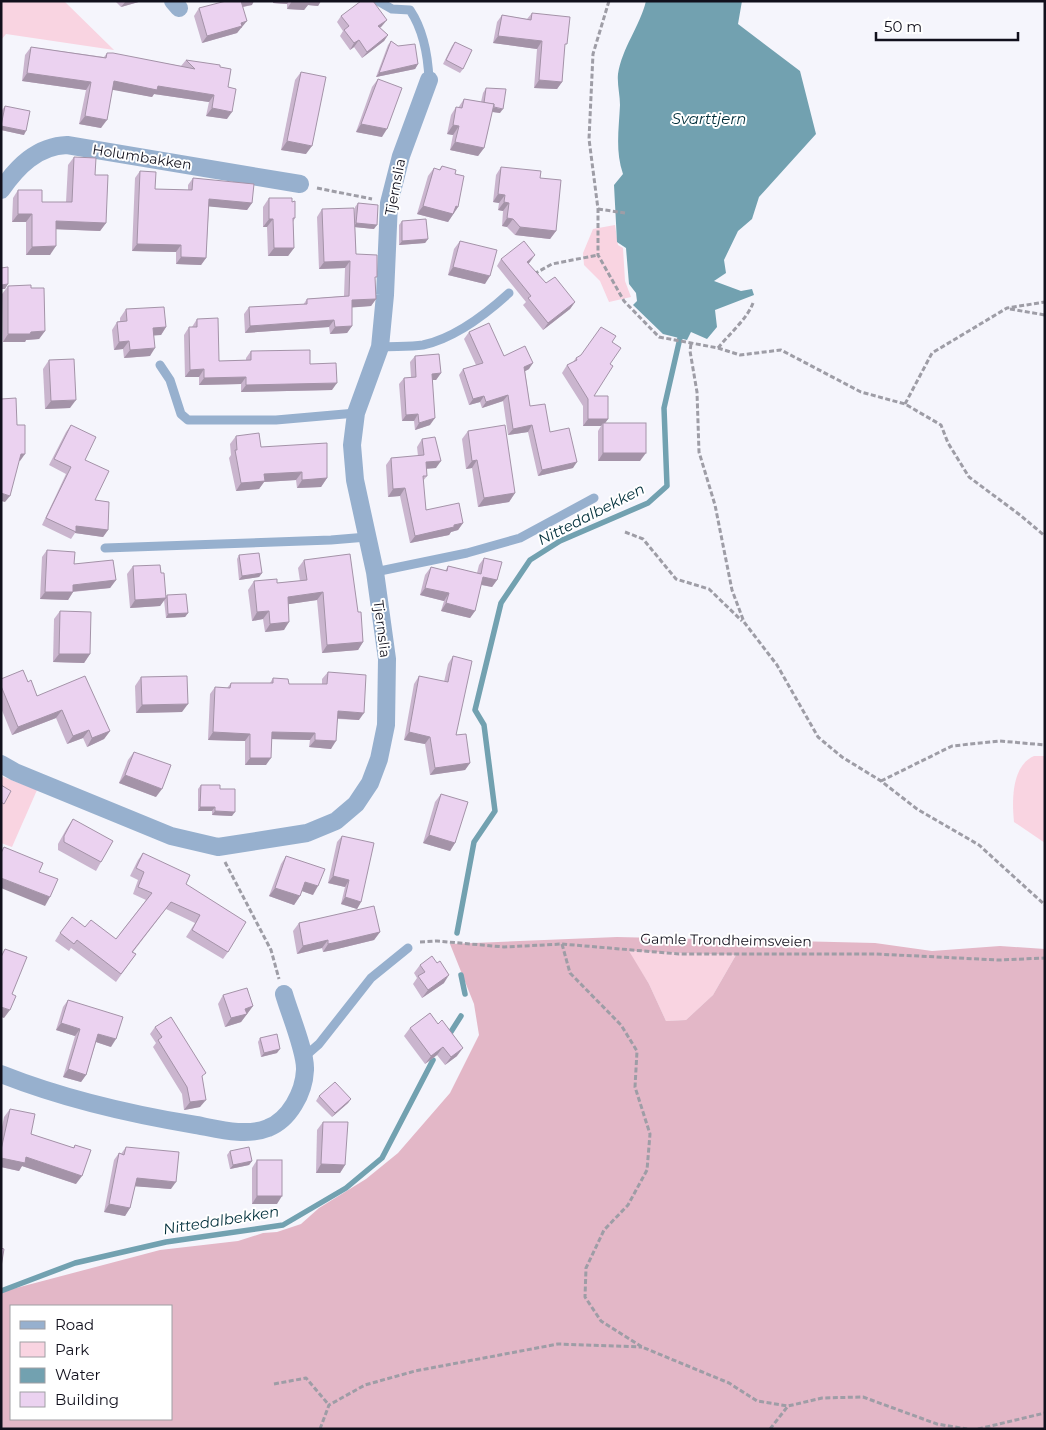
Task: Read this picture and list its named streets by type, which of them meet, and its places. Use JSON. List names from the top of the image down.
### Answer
{
  "streets": {
    "street": ["Holumbakken", "Tjernslia"],
    "path": ["Gamle Trondheimsveien"]
  },
  "water": ["Svarttjern", "Nittedalbekken"],
  "legend": [
    "Road",
    "Park",
    "Water",
    "Building"
  ],
  "scale_bar": "50 m"
}
